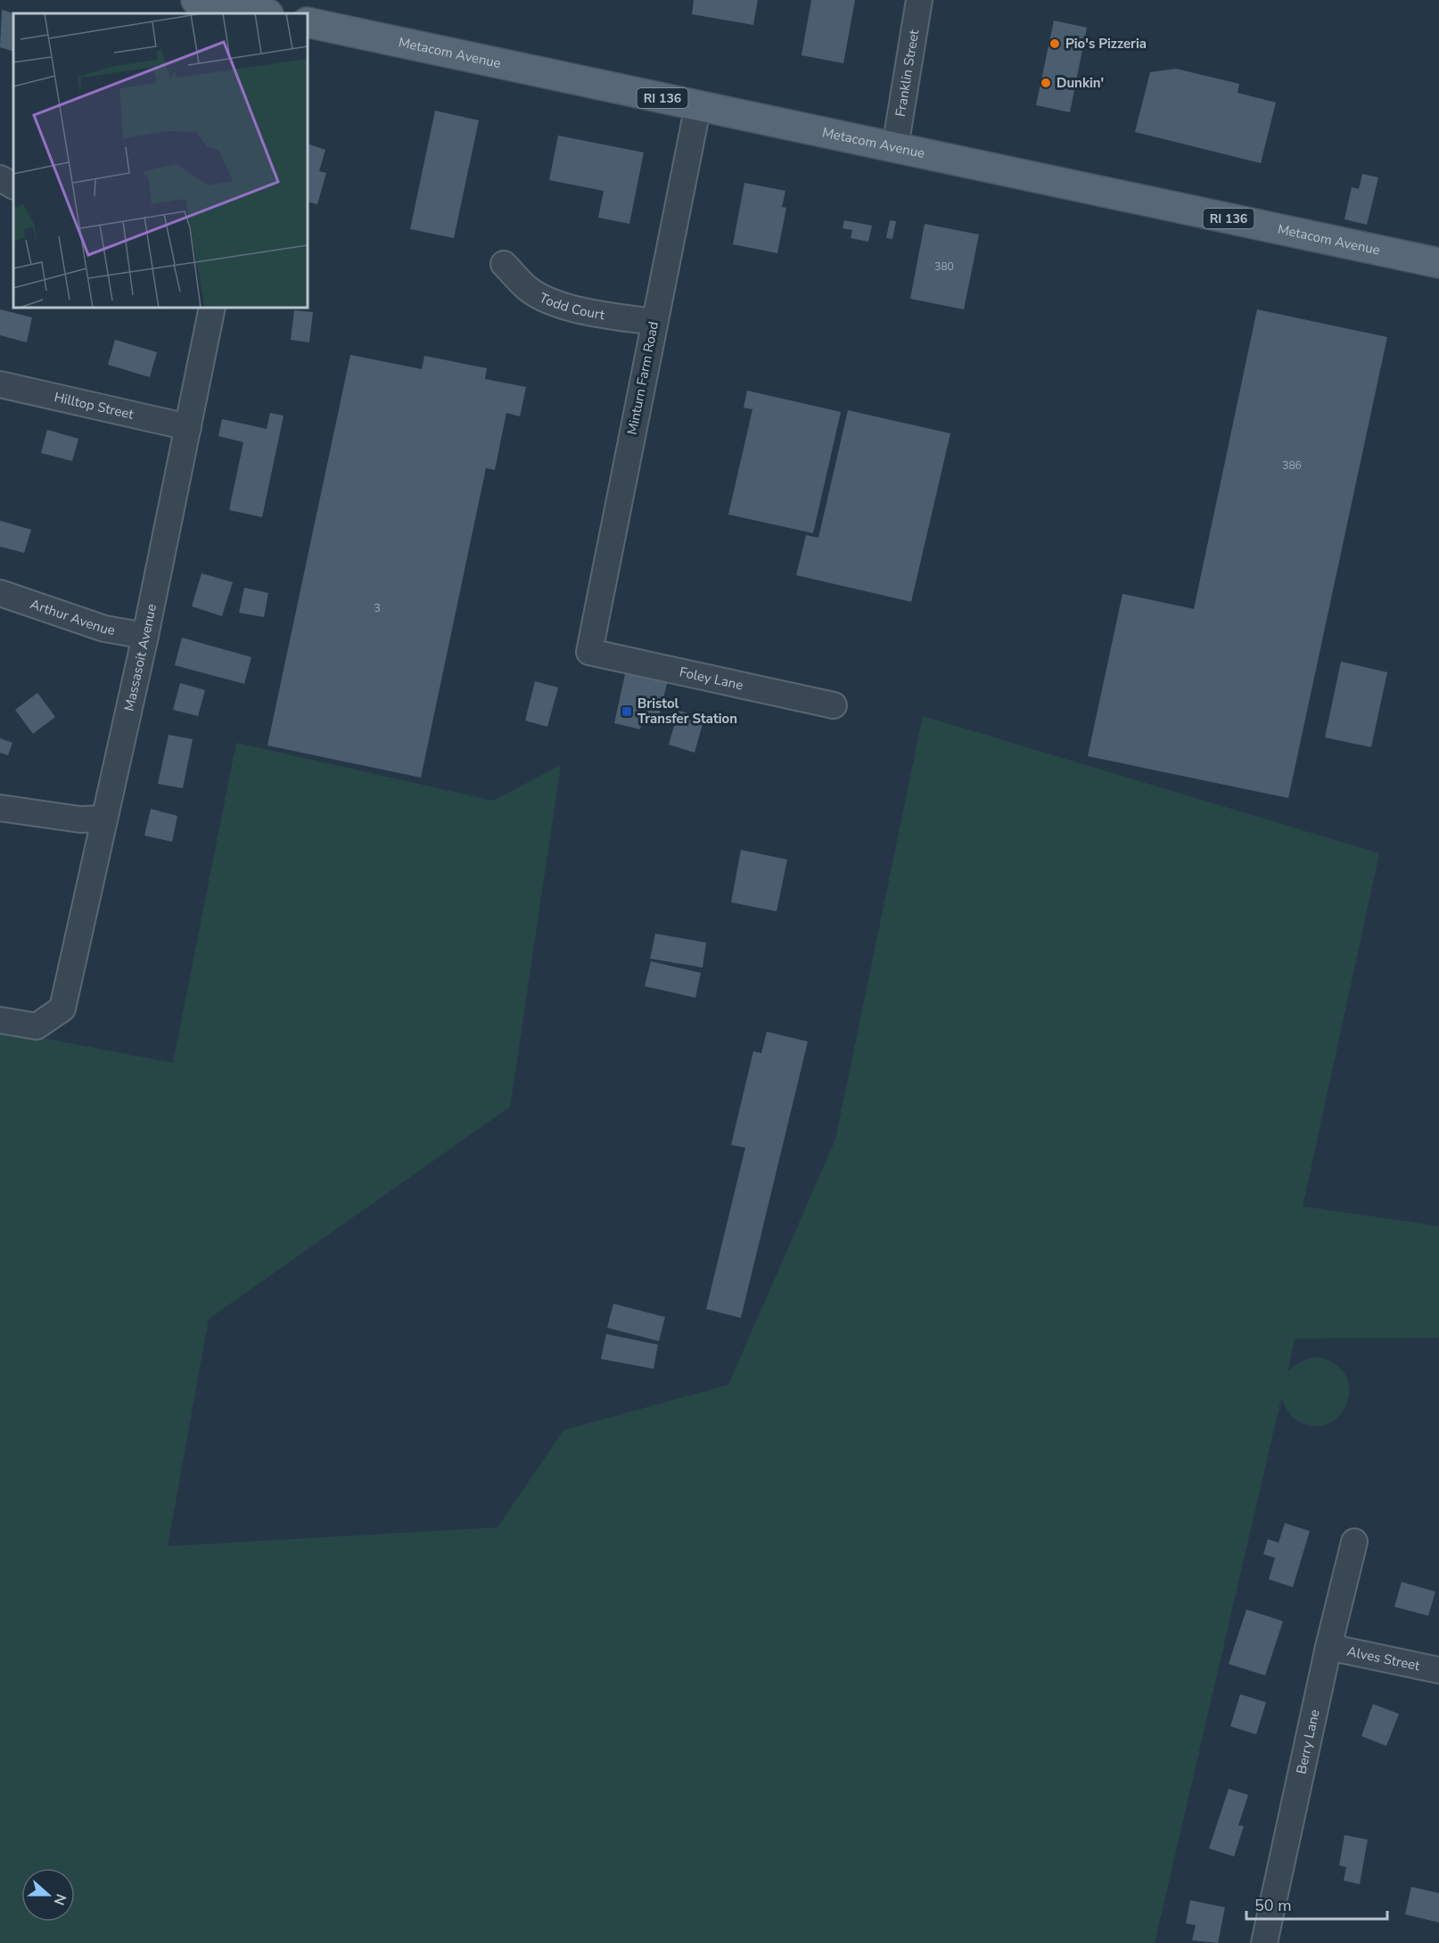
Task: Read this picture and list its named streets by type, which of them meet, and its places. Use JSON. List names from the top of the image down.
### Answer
{
  "streets": {
    "main road": ["Metacom Avenue", "RI 136"],
    "street": [
      "Franklin Street",
      "Todd Court",
      "Minturn Farm Road",
      "Hilltop Street",
      "Arthur Avenue",
      "Massasoit Avenue",
      "Foley Lane",
      "Alves Street",
      "Berry Lane"
    ]
  },
  "crossings": [
    ["Metacom Avenue", "Franklin Street"],
    ["Metacom Avenue", "Minturn Farm Road"],
    ["Todd Court", "Minturn Farm Road"],
    ["Minturn Farm Road", "Foley Lane"],
    ["Hilltop Street", "Massasoit Avenue"],
    ["Arthur Avenue", "Massasoit Avenue"],
    ["Alves Street", "Berry Lane"]
  ],
  "places": {
    "other": ["Pio's Pizzeria", "Dunkin'"],
    "transit": ["Bristol Transfer Station"]
  },
  "house_numbers": ["380", "386", "3"],
  "scale_bar": "50 m",
  "north": "right"
}
